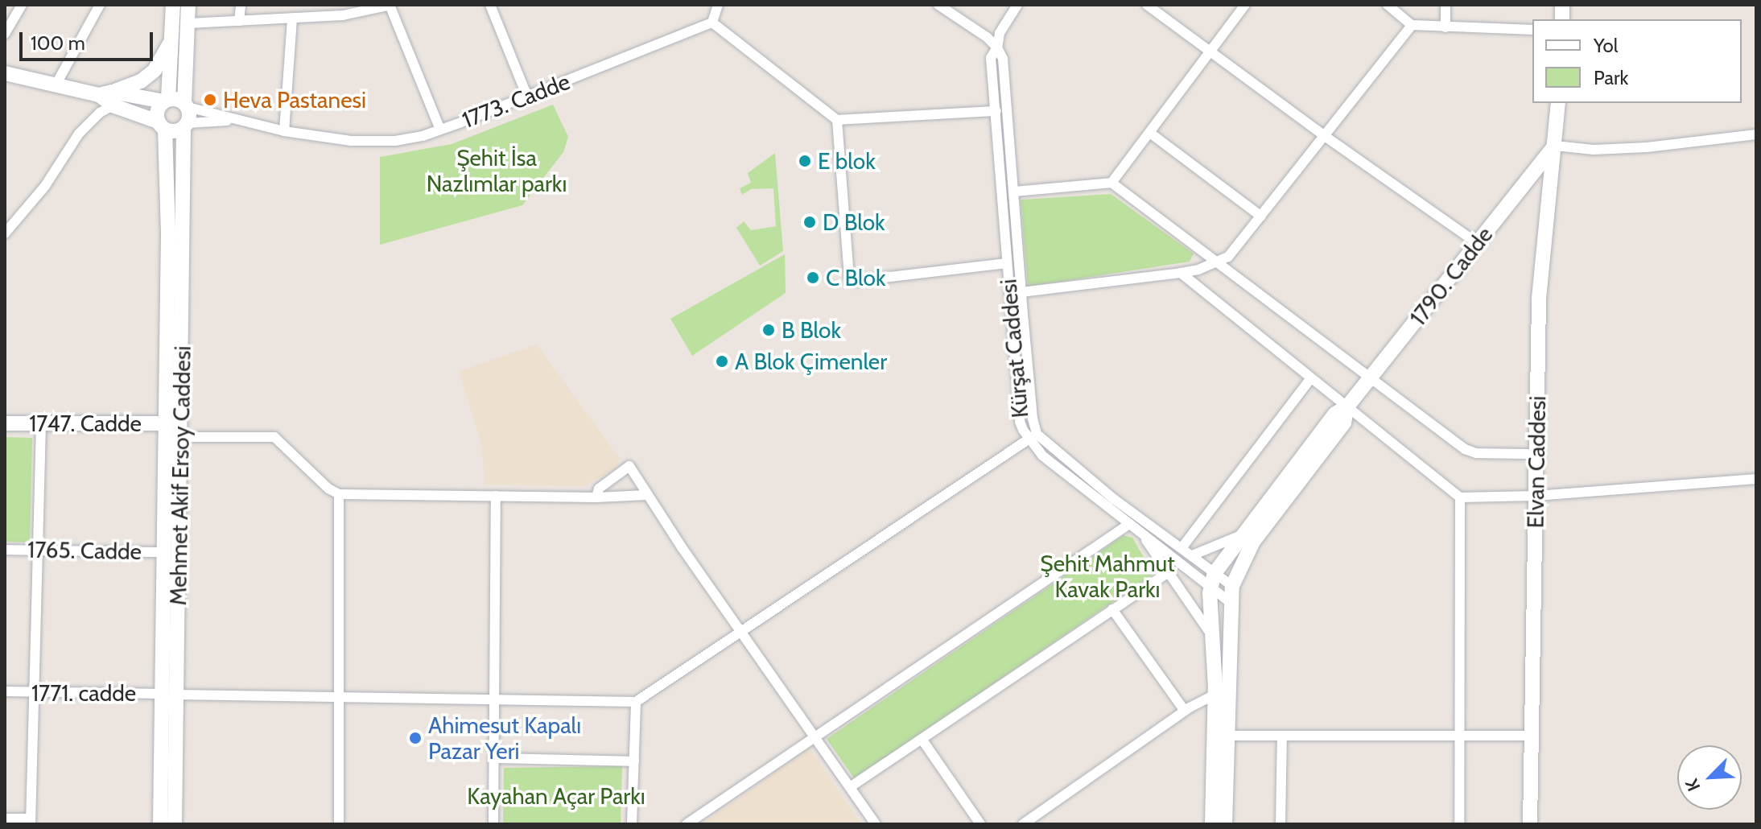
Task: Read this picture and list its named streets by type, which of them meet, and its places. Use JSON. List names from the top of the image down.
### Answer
{
  "streets": {
    "street": [
      "1773. Cadde",
      "1790. Cadde",
      "Kürşat Caddesi",
      "1747. Cadde",
      "Elvan Caddesi",
      "Mehmet Akif Ersoy Caddesi",
      "1765. Cadde",
      "1771. cadde"
    ]
  },
  "crossings": [
    ["1790. Cadde", "Kürşat Caddesi"],
    ["1790. Cadde", "Elvan Caddesi"],
    ["1747. Cadde", "Mehmet Akif Ersoy Caddesi"],
    ["Mehmet Akif Ersoy Caddesi", "1765. Cadde"],
    ["Mehmet Akif Ersoy Caddesi", "1771. cadde"]
  ],
  "parks": ["Şehit İsa Nazlımlar parkı", "Şehit Mahmut Kavak Parkı", "Kayahan Açar Parkı"],
  "places": [
    "Heva Pastanesi",
    "E blok",
    "D Blok",
    "C Blok",
    "B Blok",
    "A Blok Çimenler",
    "Ahimesut Kapalı Pazar Yeri"
  ],
  "legend": ["Yol", "Park"],
  "scale_bar": "100 m",
  "north": "bottom left"
}
